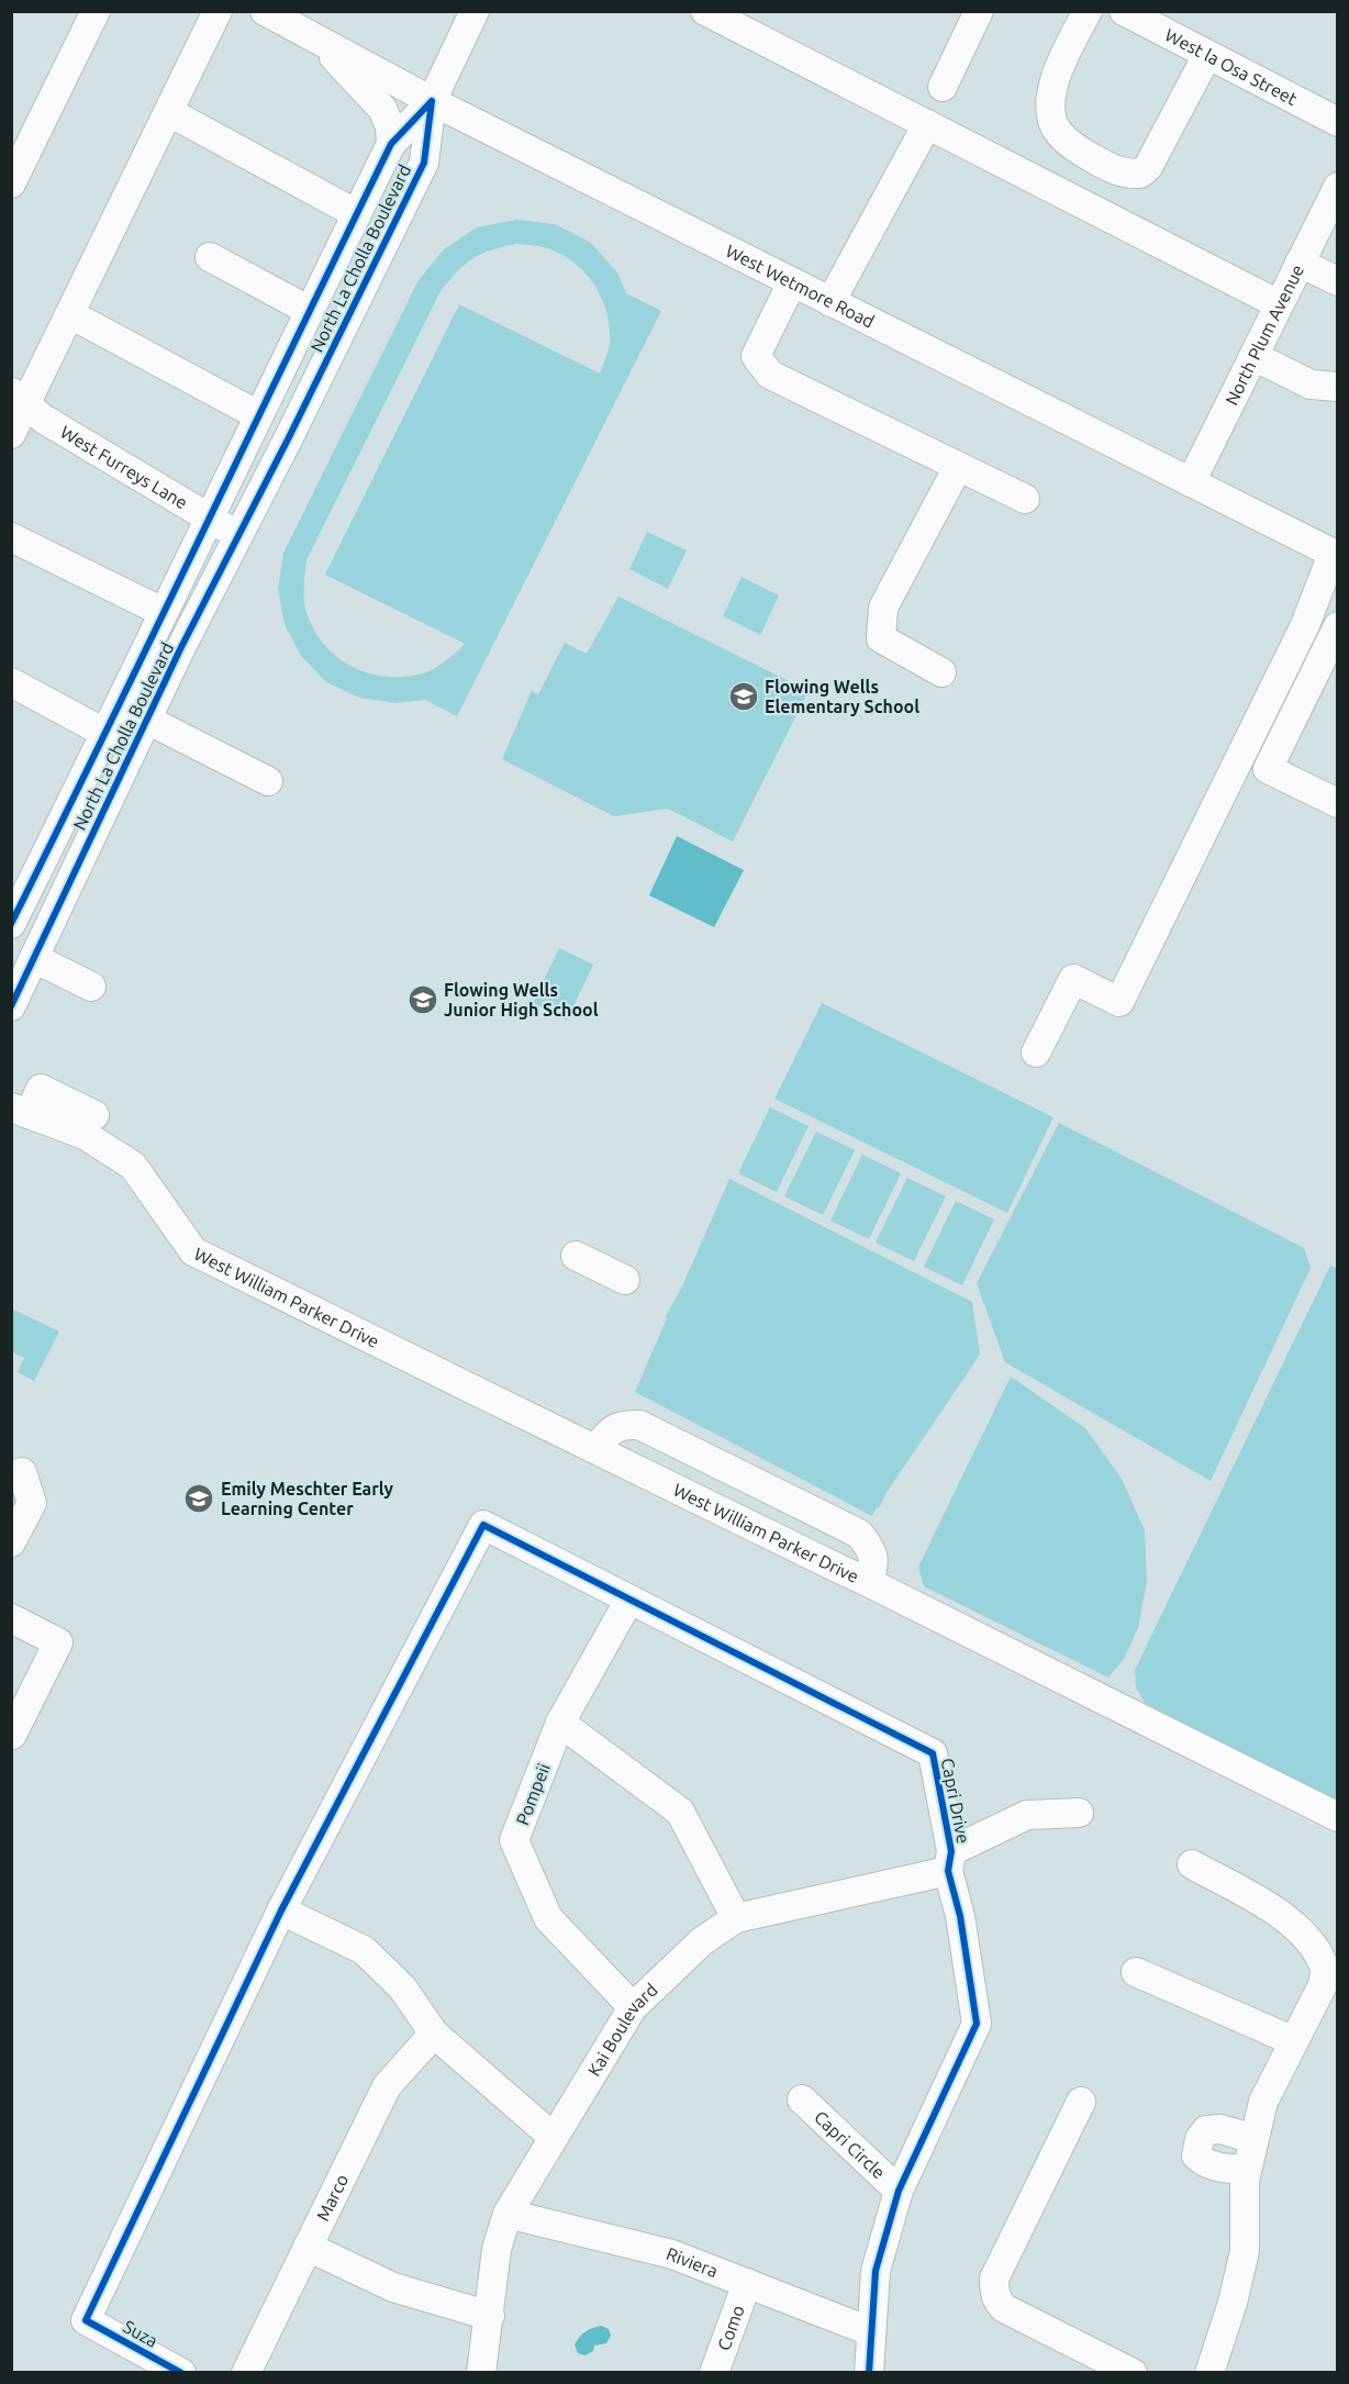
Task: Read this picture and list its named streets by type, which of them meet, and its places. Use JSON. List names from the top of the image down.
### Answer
{
  "streets": {
    "street": [
      "West la Osa Street",
      "North La Cholla Boulevard",
      "West Wetmore Road",
      "North Plum Avenue",
      "West Furreys Lane",
      "West William Parker Drive",
      "Pompeii",
      "Capri Drive",
      "Kai Boulevard",
      "Capri Circle",
      "Marco",
      "Riviera",
      "Como",
      "Suza"
    ]
  },
  "crossings": [
    ["North La Cholla Boulevard", "West Wetmore Road"],
    ["North La Cholla Boulevard", "West Furreys Lane"],
    ["West Wetmore Road", "North Plum Avenue"],
    ["Pompeii", "Capri Drive"],
    ["Pompeii", "Kai Boulevard"],
    ["Capri Drive", "Kai Boulevard"],
    ["Capri Drive", "Capri Circle"],
    ["Capri Drive", "Riviera"],
    ["Capri Drive", "Suza"],
    ["Kai Boulevard", "Riviera"],
    ["Riviera", "Como"]
  ],
  "places": {
    "school or university": ["Flowing Wells Elementary School", "Flowing Wells Junior High School", "Emily Meschter Early Learning Center"]
  }
}
